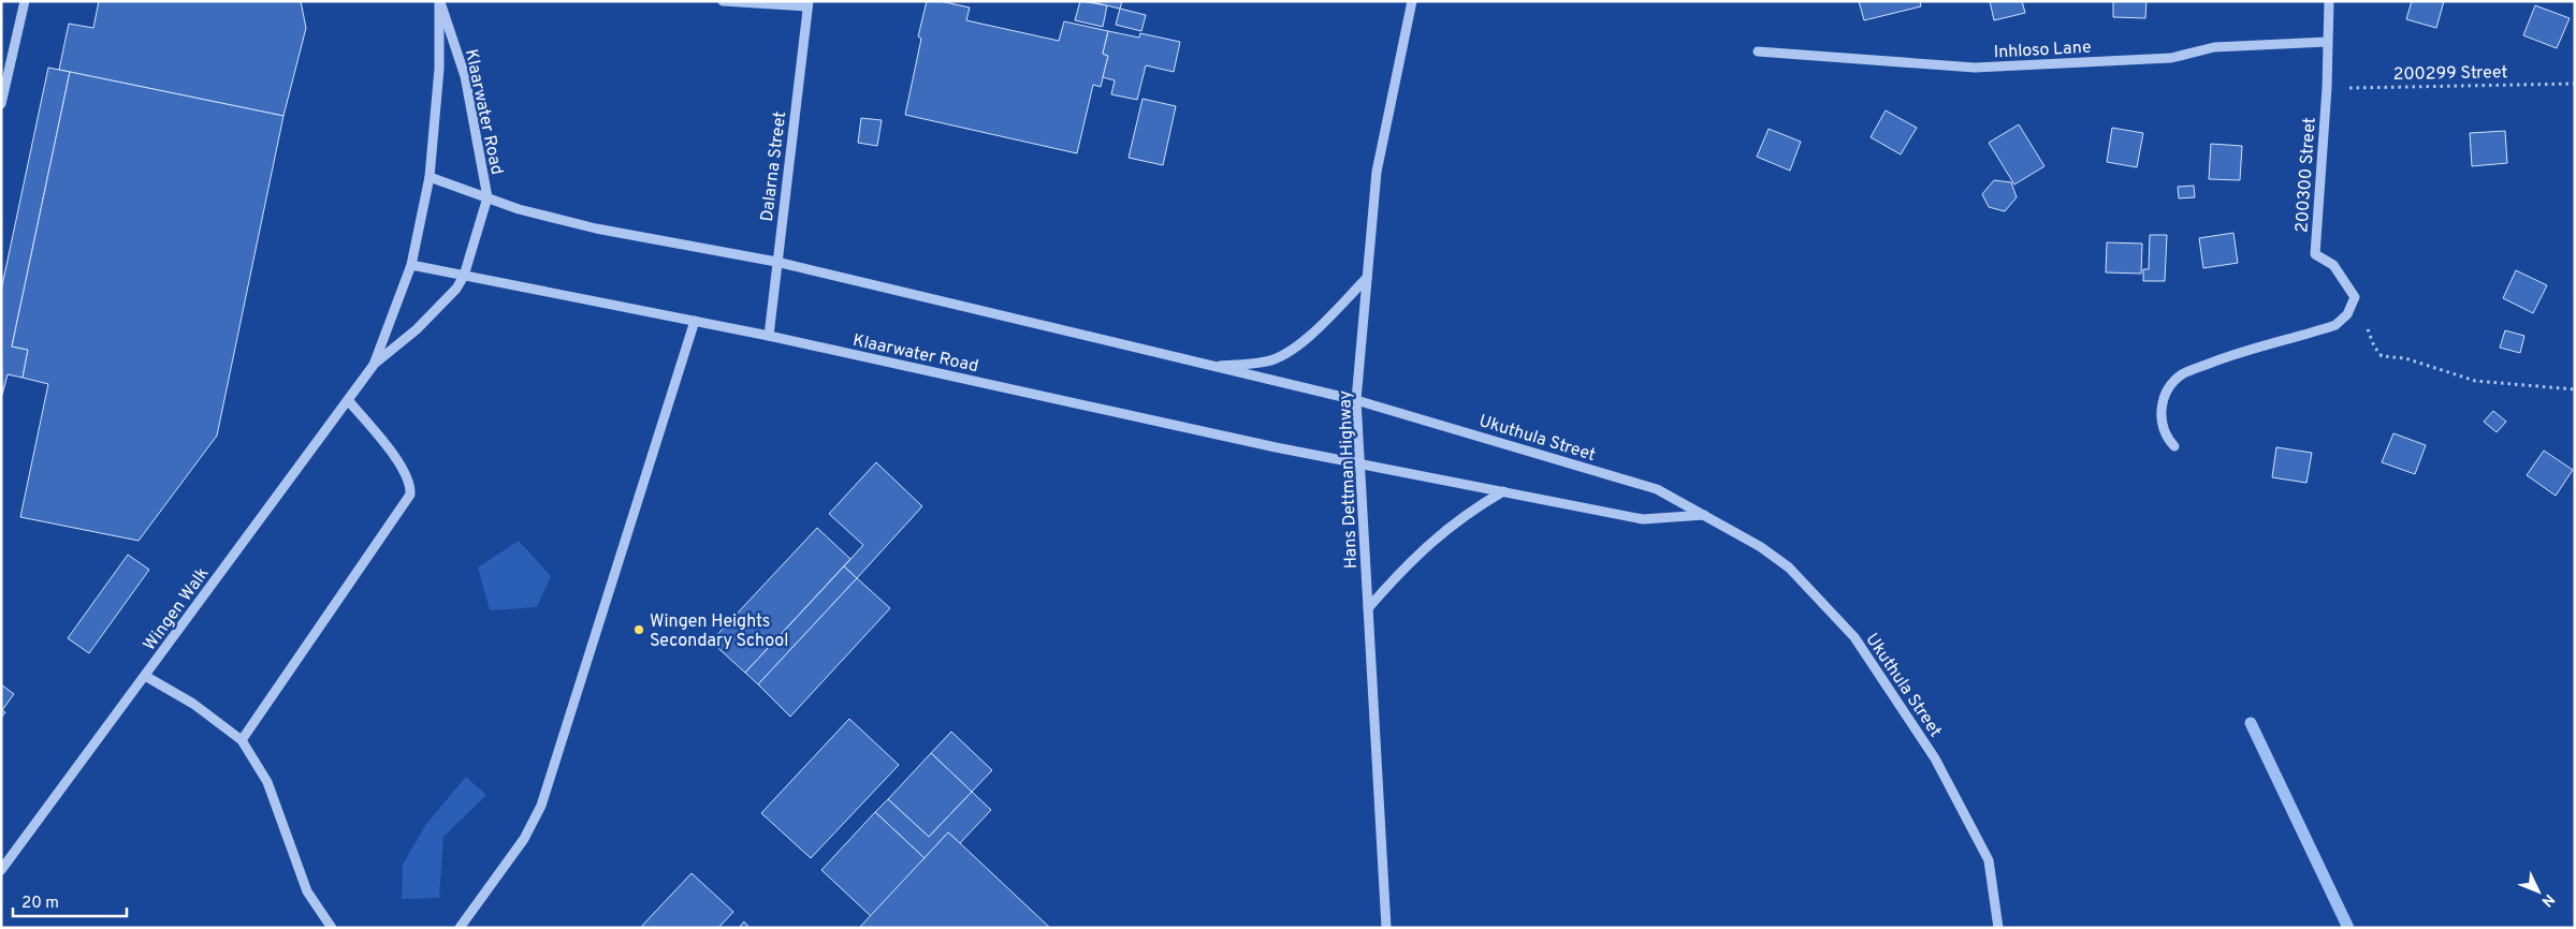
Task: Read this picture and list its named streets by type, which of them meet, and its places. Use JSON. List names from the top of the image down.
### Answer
{
  "streets": {
    "street": [
      "Inhloso Lane",
      "Klaarwater Road",
      "Dalarna Street",
      "200300 Street",
      "Ukuthula Street",
      "Hans Dettman Highway",
      "Wingen Walk"
    ],
    "path": ["200299 Street"]
  },
  "crossings": [
    ["Inhloso Lane", "200300 Street"],
    ["200299 Street", "200300 Street"],
    ["Klaarwater Road", "Dalarna Street"],
    ["Klaarwater Road", "Ukuthula Street"],
    ["Klaarwater Road", "Hans Dettman Highway"],
    ["Klaarwater Road", "Wingen Walk"],
    ["Ukuthula Street", "Hans Dettman Highway"]
  ],
  "places": ["Wingen Heights Secondary School"],
  "scale_bar": "20 m",
  "north": "bottom right"
}
